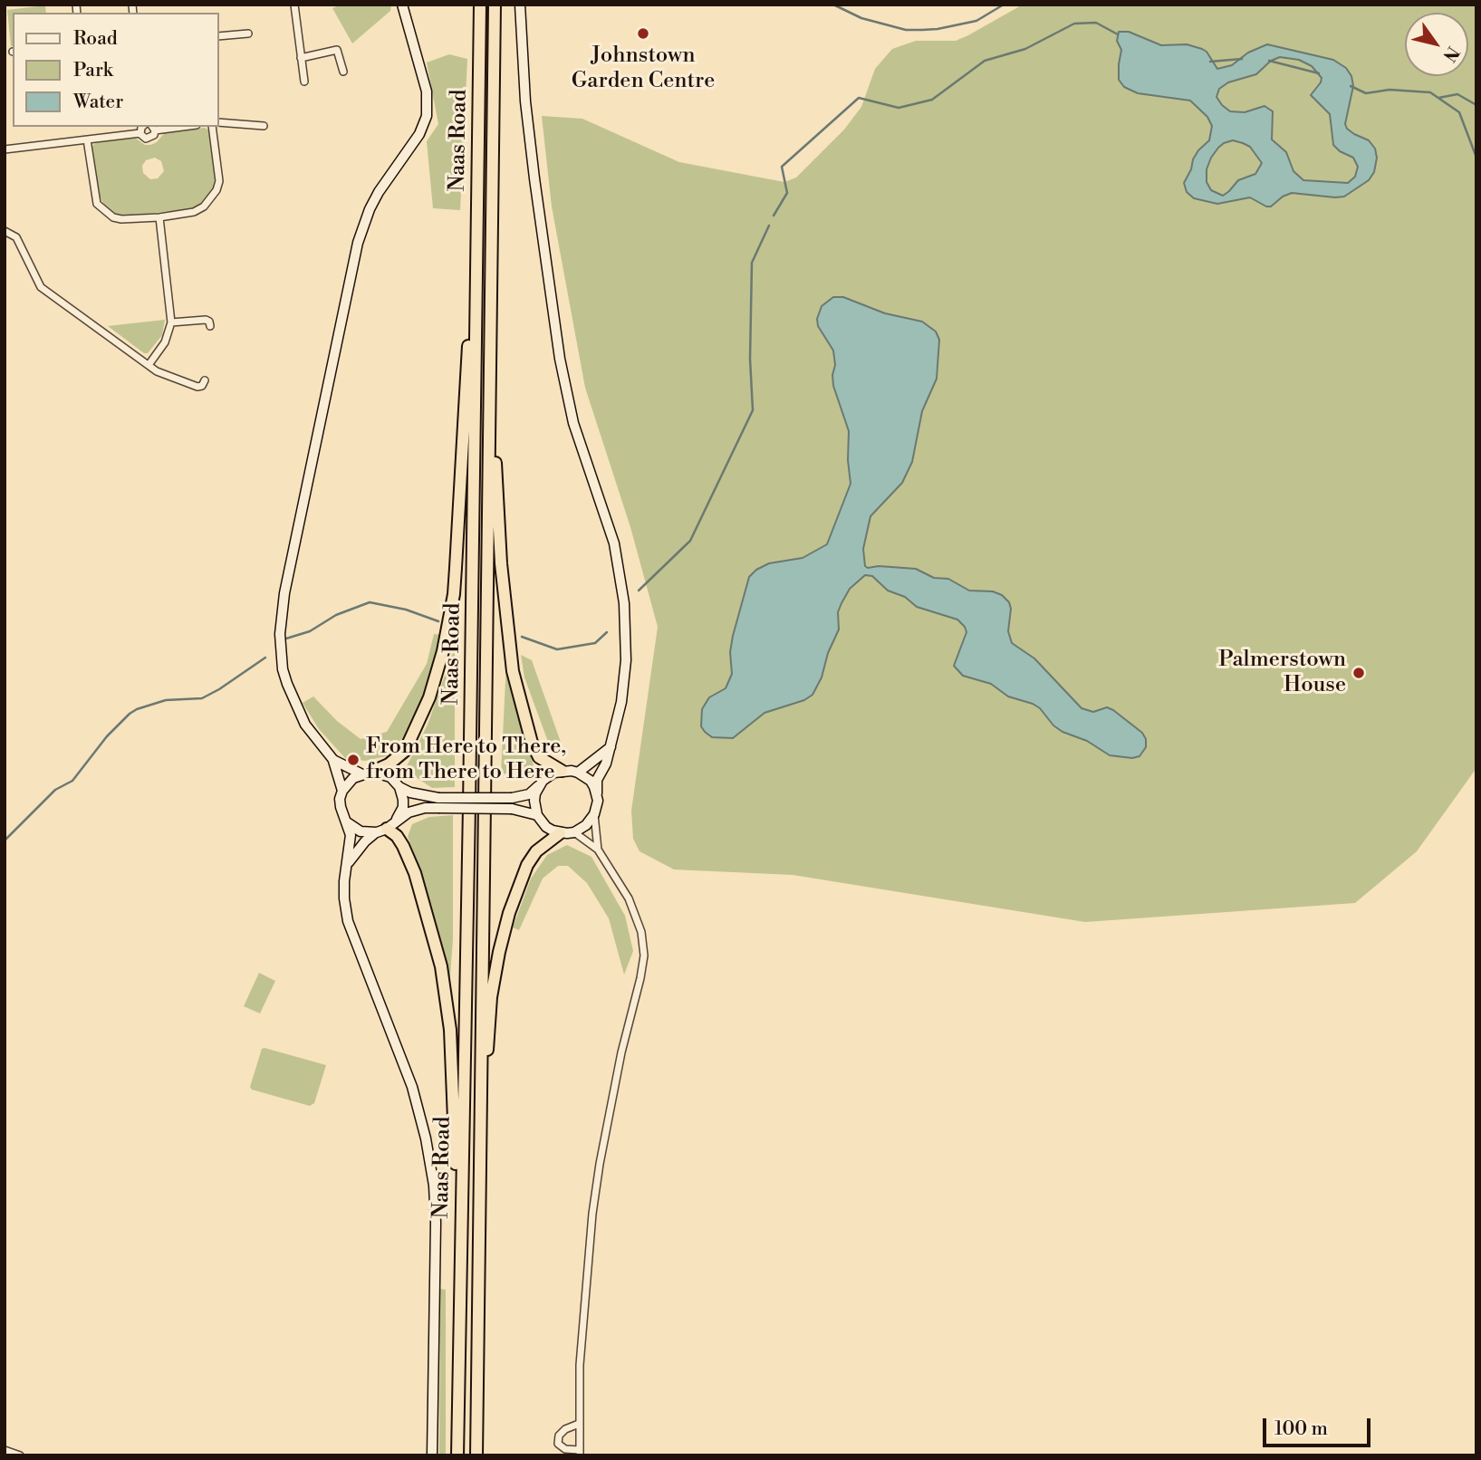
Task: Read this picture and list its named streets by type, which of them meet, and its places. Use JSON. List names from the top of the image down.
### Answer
{
  "streets": {
    "highway": ["Naas Road"]
  },
  "places": ["Johnstown Garden Centre", "Palmerstown House", "From Here to There, from There to Here"],
  "legend": ["Road", "Park", "Water"],
  "scale_bar": "100 m",
  "north": "bottom right"
}
